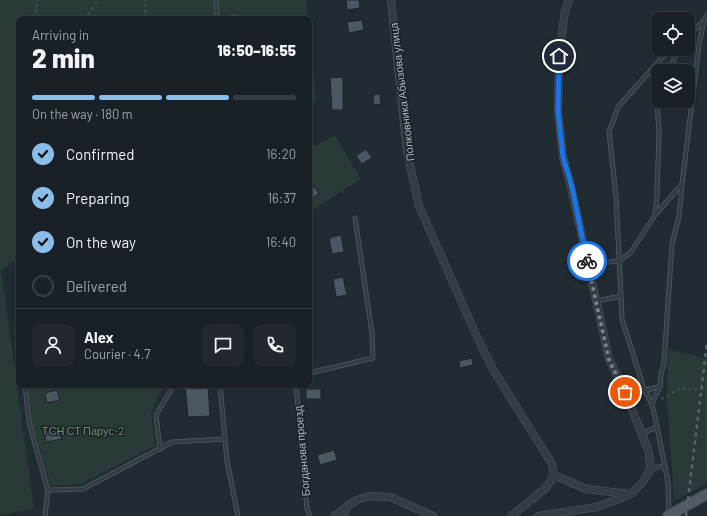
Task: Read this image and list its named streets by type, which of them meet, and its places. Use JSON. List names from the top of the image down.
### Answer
{
  "streets": {
    "street": ["Полковника Абызова улица"],
    "lane": ["Богданова проезд"]
  },
  "parks": ["ТСН СТ Парус-2"],
  "page": {
    "heading": ["2 min", "Arriving in", "16:50–16:55"],
    "panel": ["Alex", "Courier · 4.7"],
    "bar": "On the way · 180 m",
    "list": [
      ["Confirmed", "16:20"],
      ["Preparing", "16:37"],
      ["On the way", "16:40"],
      "Delivered"
    ]
  }
}
